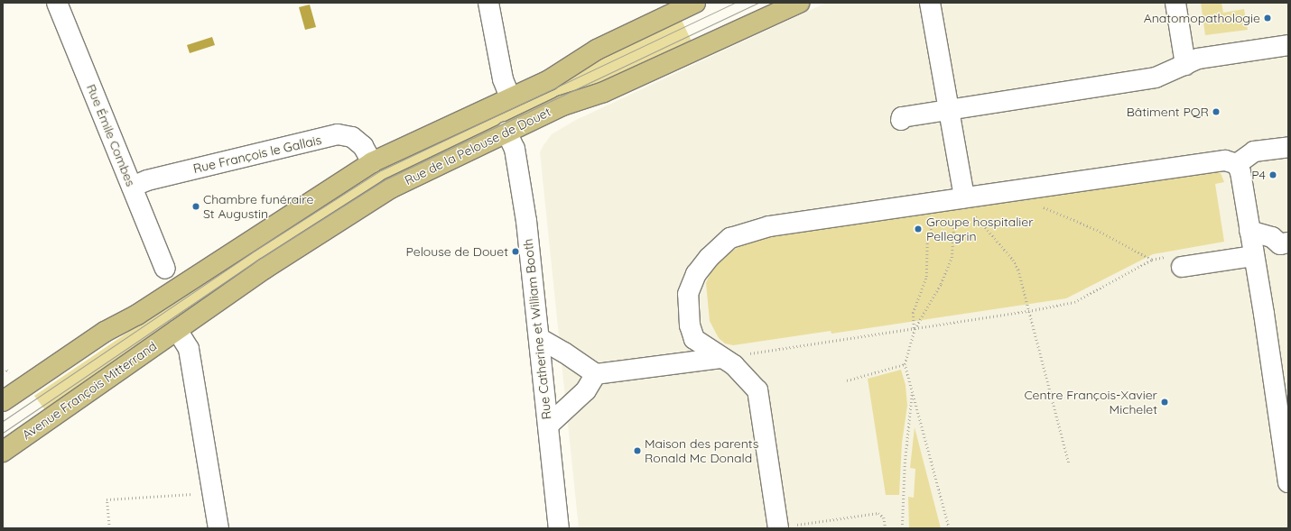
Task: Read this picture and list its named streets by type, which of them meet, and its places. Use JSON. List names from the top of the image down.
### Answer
{
  "streets": {
    "main road": ["Rue de la Pelouse de Douet", "Avenue François Mitterrand"],
    "street": ["Rue Émile Combes", "Rue François le Gallais", "Rue Catherine et William Booth"]
  },
  "crossings": [
    ["Rue Émile Combes", "Rue François le Gallais"],
    ["Rue de la Pelouse de Douet", "Rue Catherine et William Booth"],
    ["Rue de la Pelouse de Douet", "Avenue François Mitterrand"]
  ],
  "places": [
    "Anatomopathologie",
    "Bâtiment PQR",
    "P4",
    "Chambre funéraire St Augustin",
    "Groupe hospitalier Pellegrin",
    "Pelouse de Douet",
    "Centre François-Xavier Michelet",
    "Maison des parents Ronald Mc Donald"
  ]
}
